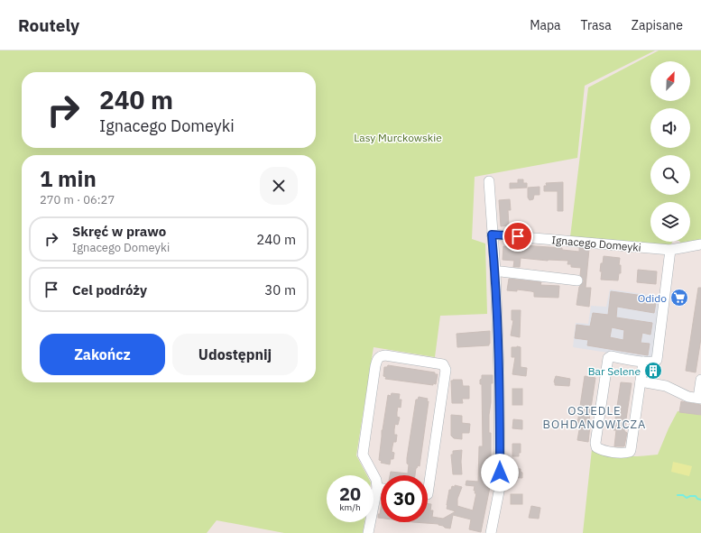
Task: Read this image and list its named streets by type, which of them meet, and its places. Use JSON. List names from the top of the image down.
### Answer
{
  "streets": {
    "street": ["Ignacego Domeyki"]
  },
  "districts": ["OSIEDLE BOHDANOWICZA"],
  "parks": ["Lasy Murckowskie"],
  "places": {
    "supermarket": ["Odido"],
    "building": ["Bar Selene"]
  },
  "north": "top right",
  "page": {
    "header": "Routely",
    "nav": ["Mapa", "Trasa", "Zapisane"],
    "turn": ["240 m", "Ignacego Domeyki"],
    "heading": ["1 min", "270 m · 06:27"],
    "list": [
      {
        "name": "Skręć w prawo",
        "note": "Ignacego Domeyki",
        "value": "240 m"
      },
      {
        "name": "Cel podróży",
        "value": "30 m"
      }
    ],
    "buttons": ["Zakończ", "Udostępnij"],
    "speed": "20 km/h",
    "limit": "30"
  }
}
